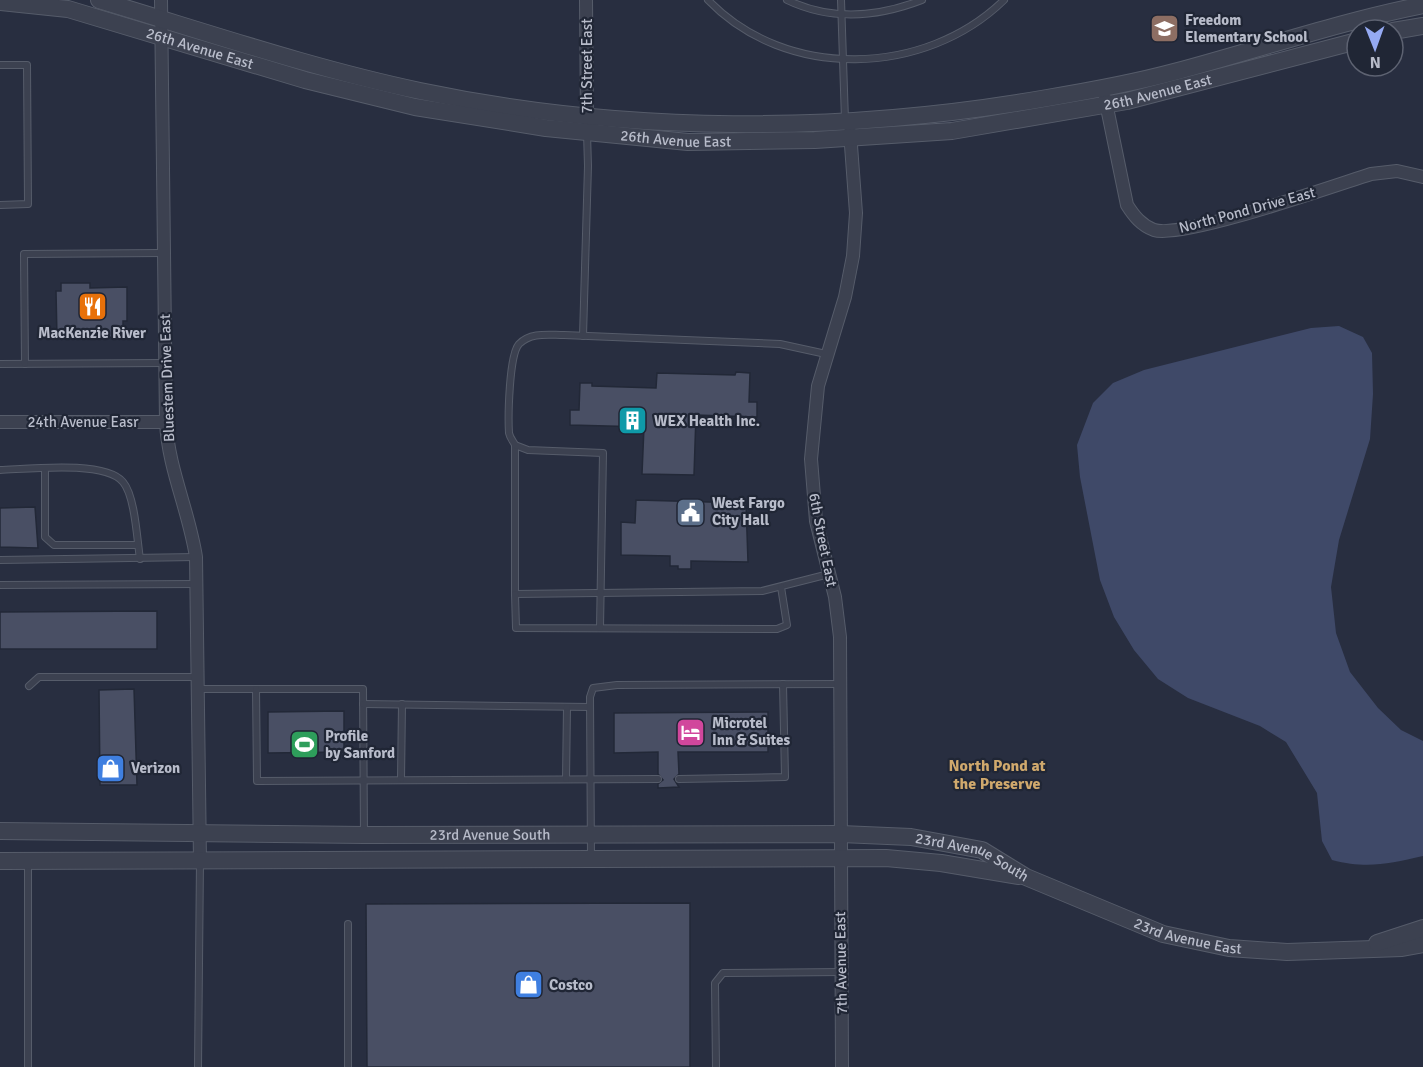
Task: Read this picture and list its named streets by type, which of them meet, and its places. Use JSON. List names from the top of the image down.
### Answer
{
  "streets": {
    "street": [
      "26th Avenue East",
      "7th Street East",
      "North Pond Drive East",
      "Bluestem Drive East",
      "24th Avenue Easr",
      "6th Street East",
      "23rd Avenue South",
      "23rd Avenue East",
      "7th Avenue East"
    ]
  },
  "crossings": [
    ["26th Avenue East", "7th Street East"],
    ["26th Avenue East", "North Pond Drive East"],
    ["26th Avenue East", "Bluestem Drive East"],
    ["26th Avenue East", "6th Street East"],
    ["Bluestem Drive East", "24th Avenue Easr"],
    ["Bluestem Drive East", "23rd Avenue South"],
    ["6th Street East", "23rd Avenue South"],
    ["6th Street East", "7th Avenue East"],
    ["23rd Avenue South", "23rd Avenue East"],
    ["23rd Avenue South", "7th Avenue East"]
  ],
  "districts": ["North Pond at the Preserve"],
  "places": {
    "school or university": ["Freedom Elementary School"],
    "restaurant": ["MacKenzie River"],
    "building": ["WEX Health Inc."],
    "public building": ["West Fargo City Hall"],
    "hotel": ["Microtel Inn & Suites"],
    "sports": ["Profile by Sanford"],
    "shop": ["Verizon", "Costco"]
  },
  "north": "bottom"
}
